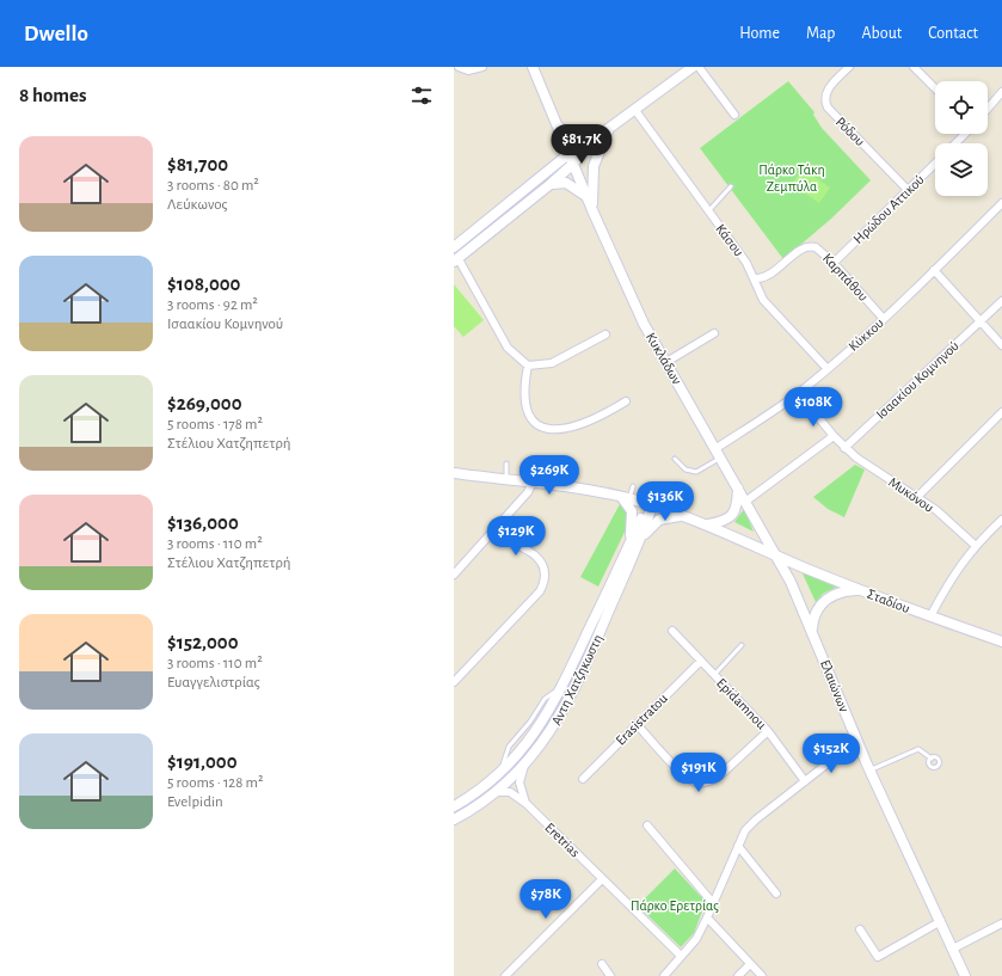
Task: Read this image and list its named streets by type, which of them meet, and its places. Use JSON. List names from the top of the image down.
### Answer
{
  "streets": {
    "main road": [
      "Κυκλάδων",
      "Σταδίου",
      "Αντη Χατζηκωστη",
      "Ελαιώνων"
    ],
    "street": [
      "Ρόδου",
      "Ηρώδου Αττικού",
      "Κάσου",
      "Καρπάθου",
      "Κύκκου",
      "Ισαακίου Κομνηνού",
      "Μυκόνου",
      "Epidamnou",
      "Erasistratou",
      "Eretrias"
    ]
  },
  "crossings": [
    ["Ρόδου", "Ηρώδου Αττικού"],
    ["Ηρώδου Αττικού", "Καρπάθου"],
    ["Κάσου", "Καρπάθου"],
    ["Κάσου", "Κύκκου"],
    ["Καρπάθου", "Κύκκου"],
    ["Κύκκου", "Κυκλάδων"],
    ["Κυκλάδων", "Σταδίου"],
    ["Κυκλάδων", "Ελαιώνων"],
    ["Ισαακίου Κομνηνού", "Μυκόνου"],
    ["Σταδίου", "Αντη Χατζηκωστη"],
    ["Σταδίου", "Ελαιώνων"],
    ["Αντη Χατζηκωστη", "Eretrias"],
    ["Epidamnou", "Erasistratou"]
  ],
  "parks": ["Πάρκο Τάκη Ζεμπύλα", "Πάρκο Ερετρίας"],
  "page": {
    "header": "Dwello",
    "nav": [
      "Home",
      "Map",
      "About",
      "Contact"
    ],
    "heading": "8 homes",
    "list": [
      {
        "name": "$81,700",
        "note": "3 rooms · 80 m² · Λεύκωνος"
      },
      {
        "name": "$108,000",
        "note": "3 rooms · 92 m² · Ισαακίου Κομνηνού"
      },
      {
        "name": "$269,000",
        "note": "5 rooms · 178 m² · Στέλιου Χατζηπετρή"
      },
      {
        "name": "$136,000",
        "note": "3 rooms · 110 m² · Στέλιου Χατζηπετρή"
      },
      {
        "name": "$152,000",
        "note": "3 rooms · 110 m² · Ευαγγελιστρίας"
      },
      {
        "name": "$191,000",
        "note": "5 rooms · 128 m² · Evelpidin"
      }
    ],
    "price": [
      "$81.7K",
      "$108K",
      "$269K",
      "$136K",
      "$129K",
      "$152K",
      "$191K",
      "$78K"
    ]
  }
}
